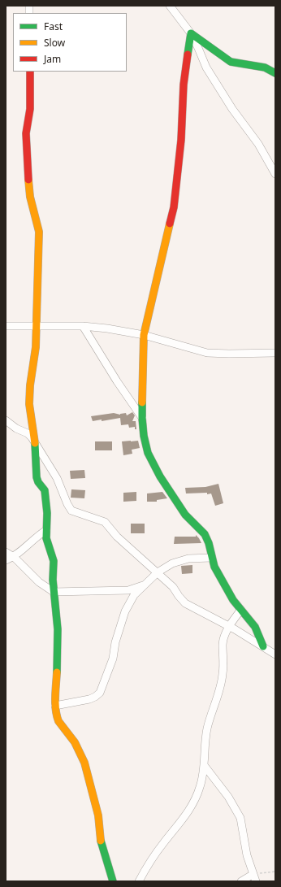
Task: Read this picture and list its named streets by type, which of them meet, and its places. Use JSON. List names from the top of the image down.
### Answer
{
  "legend": ["Fast", "Slow", "Jam"]
}
